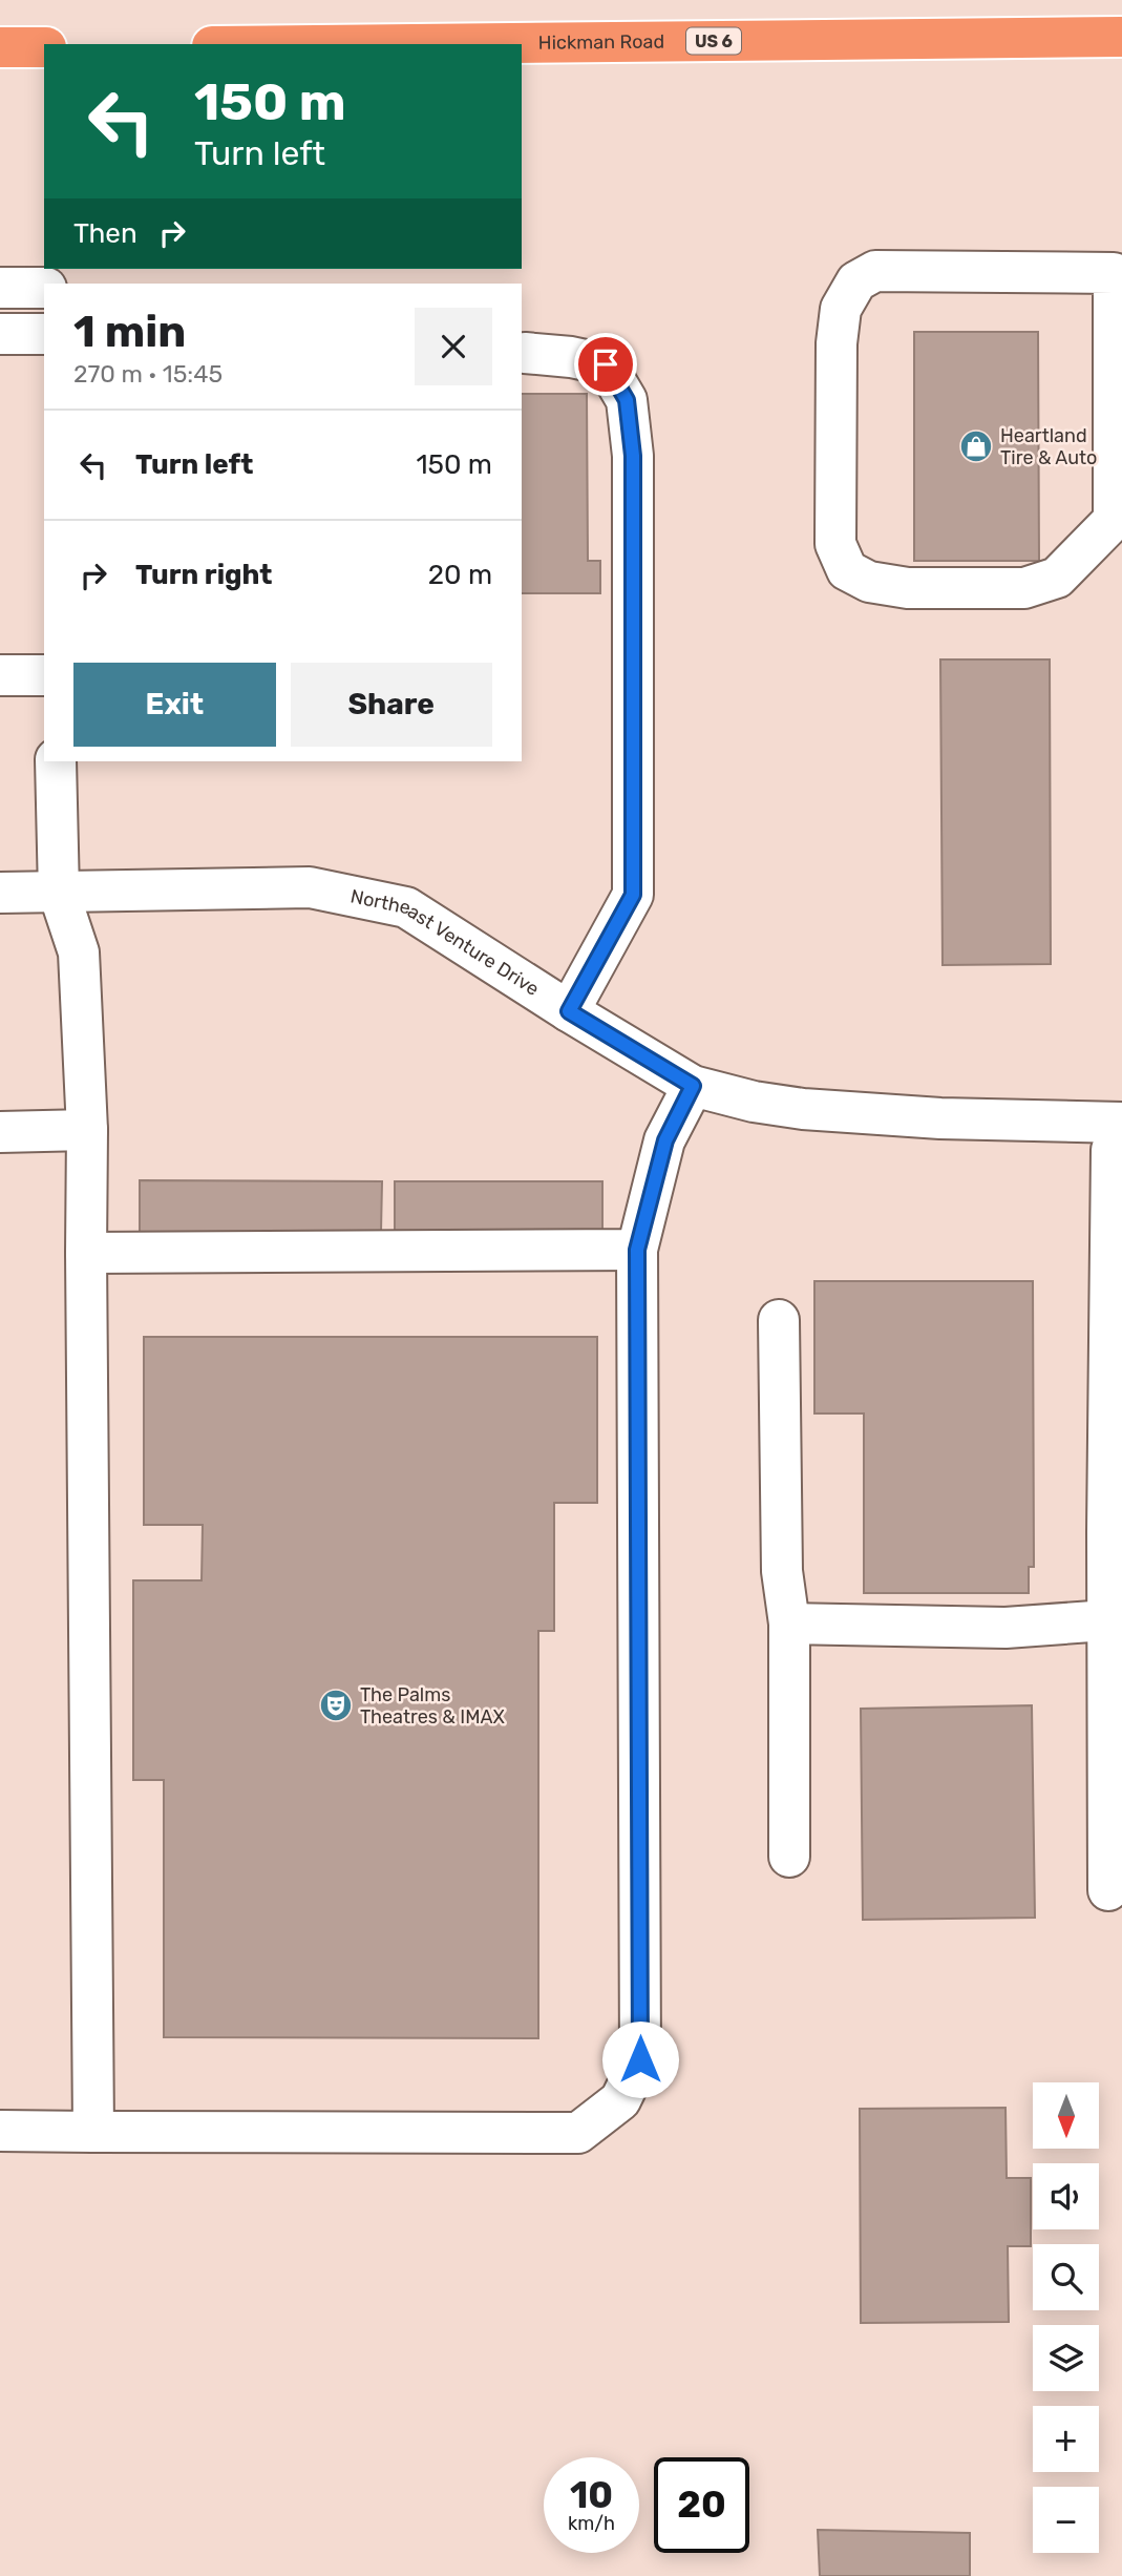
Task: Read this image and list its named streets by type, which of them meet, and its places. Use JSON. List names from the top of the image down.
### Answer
{
  "streets": {
    "highway": ["US 6", "Hickman Road"],
    "street": ["Northeast Venture Drive"]
  },
  "places": {
    "shop": ["Heartland Tire & Auto"],
    "theatre": ["The Palms Theatres & IMAX"]
  },
  "north": "bottom",
  "page": {
    "turn": ["150 m", "Turn left"],
    "then": "Then",
    "heading": ["1 min", "270 m · 15:45"],
    "list": [
      {
        "name": "Turn left",
        "value": "150 m"
      },
      {
        "name": "Turn right",
        "value": "20 m"
      }
    ],
    "buttons": ["Exit", "Share"],
    "map_buttons": ["+", "−"],
    "speed": "10 km/h",
    "limit": "20"
  }
}
